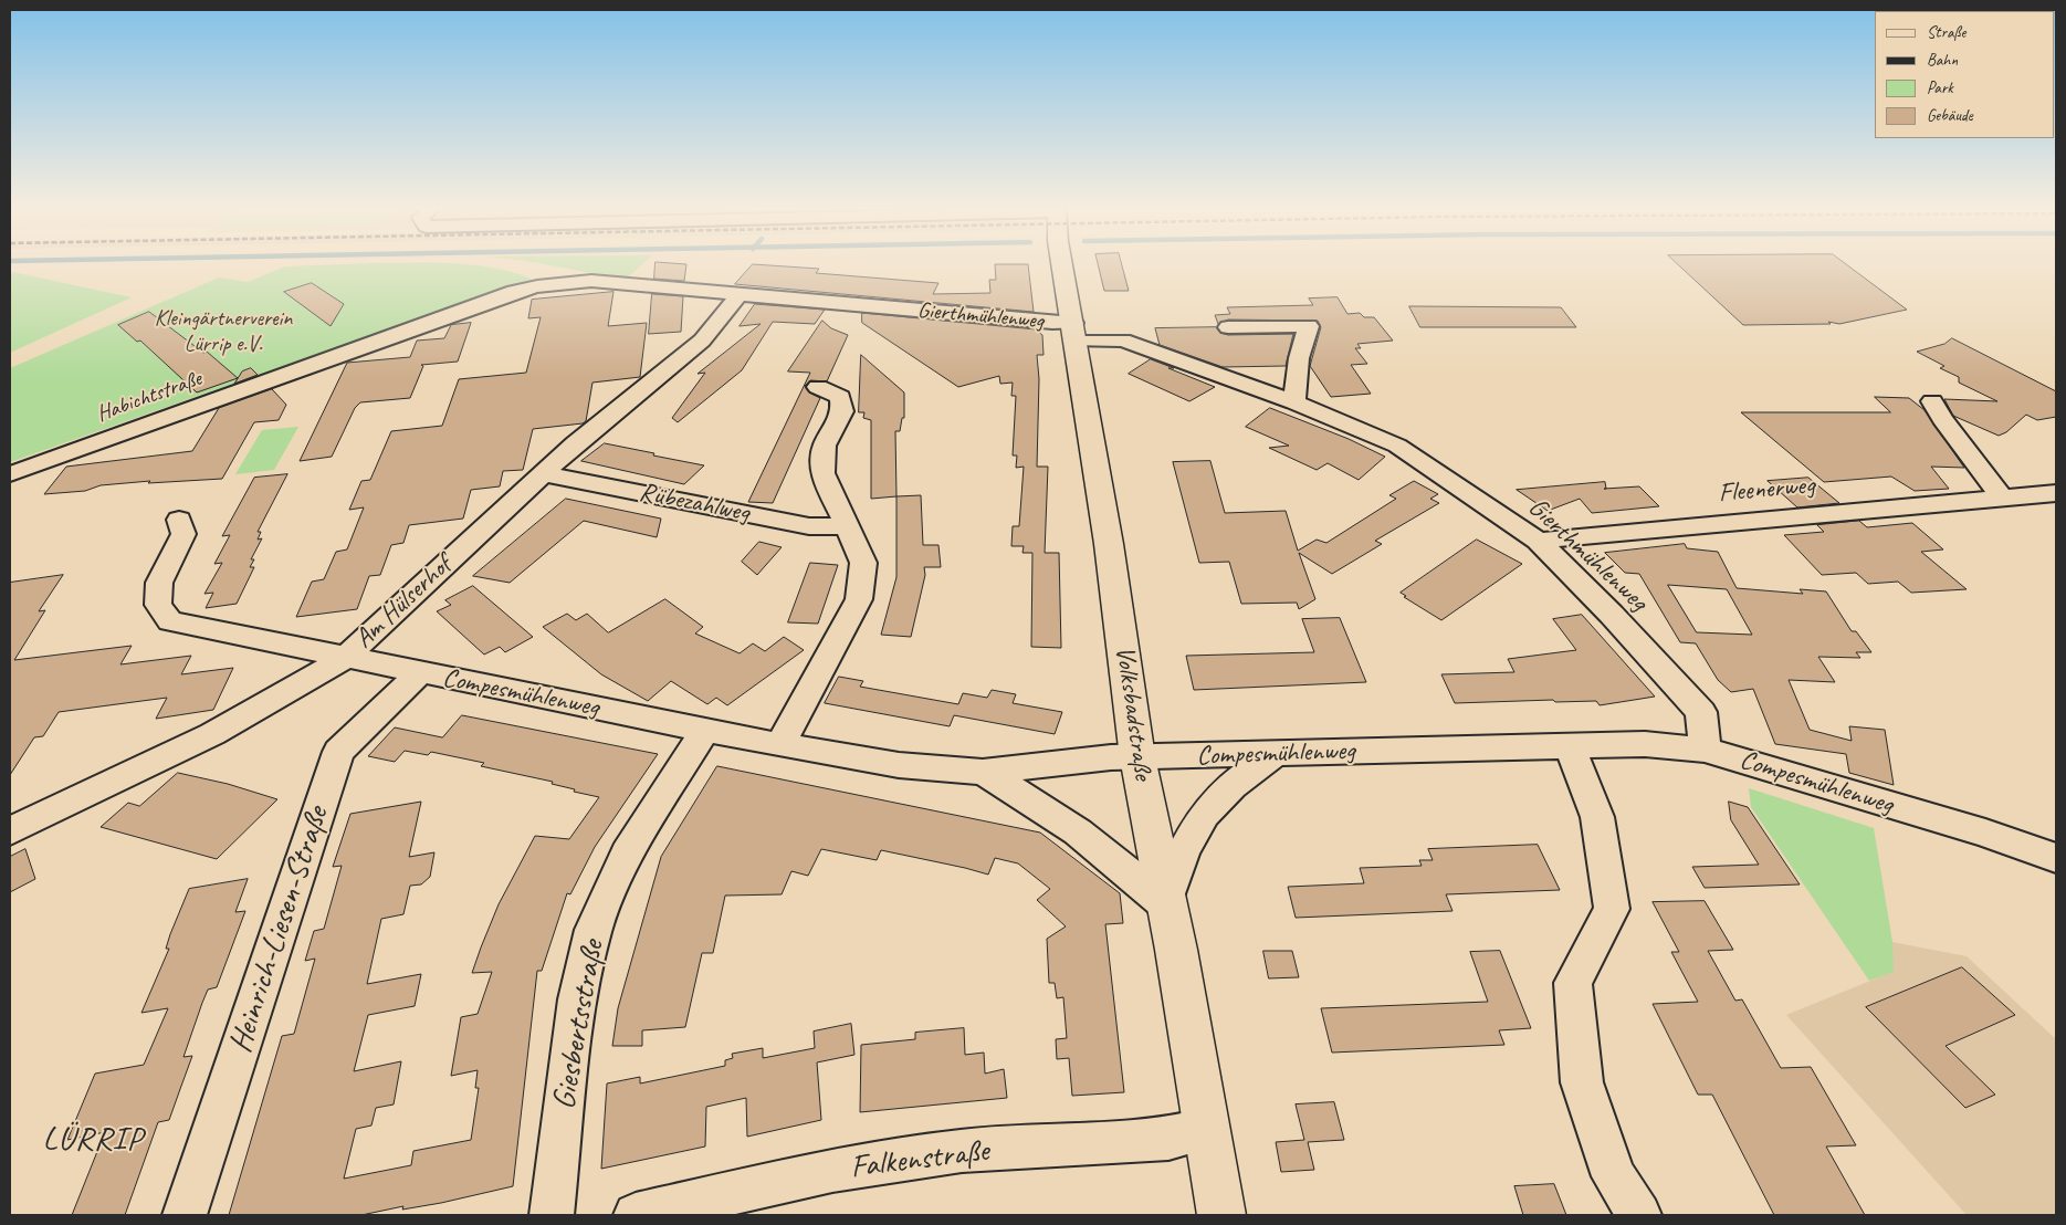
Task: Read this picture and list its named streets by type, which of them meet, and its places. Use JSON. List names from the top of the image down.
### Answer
{
  "streets": {
    "main road": ["Volksbadstraße"],
    "street": [
      "Gierthmühlenweg",
      "Habichtstraße",
      "Fleenerweg",
      "Rübezahlweg",
      "Am Hülserhof",
      "Compesmühlenweg",
      "Heinrich-Liesen-Straße",
      "Giesbertsstraße",
      "Falkenstraße"
    ]
  },
  "crossings": [
    ["Gierthmühlenweg", "Habichtstraße"],
    ["Gierthmühlenweg", "Fleenerweg"],
    ["Gierthmühlenweg", "Am Hülserhof"],
    ["Gierthmühlenweg", "Compesmühlenweg"],
    ["Gierthmühlenweg", "Volksbadstraße"],
    ["Rübezahlweg", "Am Hülserhof"],
    ["Am Hülserhof", "Compesmühlenweg"],
    ["Compesmühlenweg", "Volksbadstraße"],
    ["Compesmühlenweg", "Heinrich-Liesen-Straße"],
    ["Compesmühlenweg", "Giesbertsstraße"],
    ["Volksbadstraße", "Falkenstraße"]
  ],
  "districts": ["LÜRRIP"],
  "parks": ["Kleingärtnerverein Lürrip e.V."],
  "legend": [
    "Straße",
    "Bahn",
    "Park",
    "Gebäude"
  ]
}
